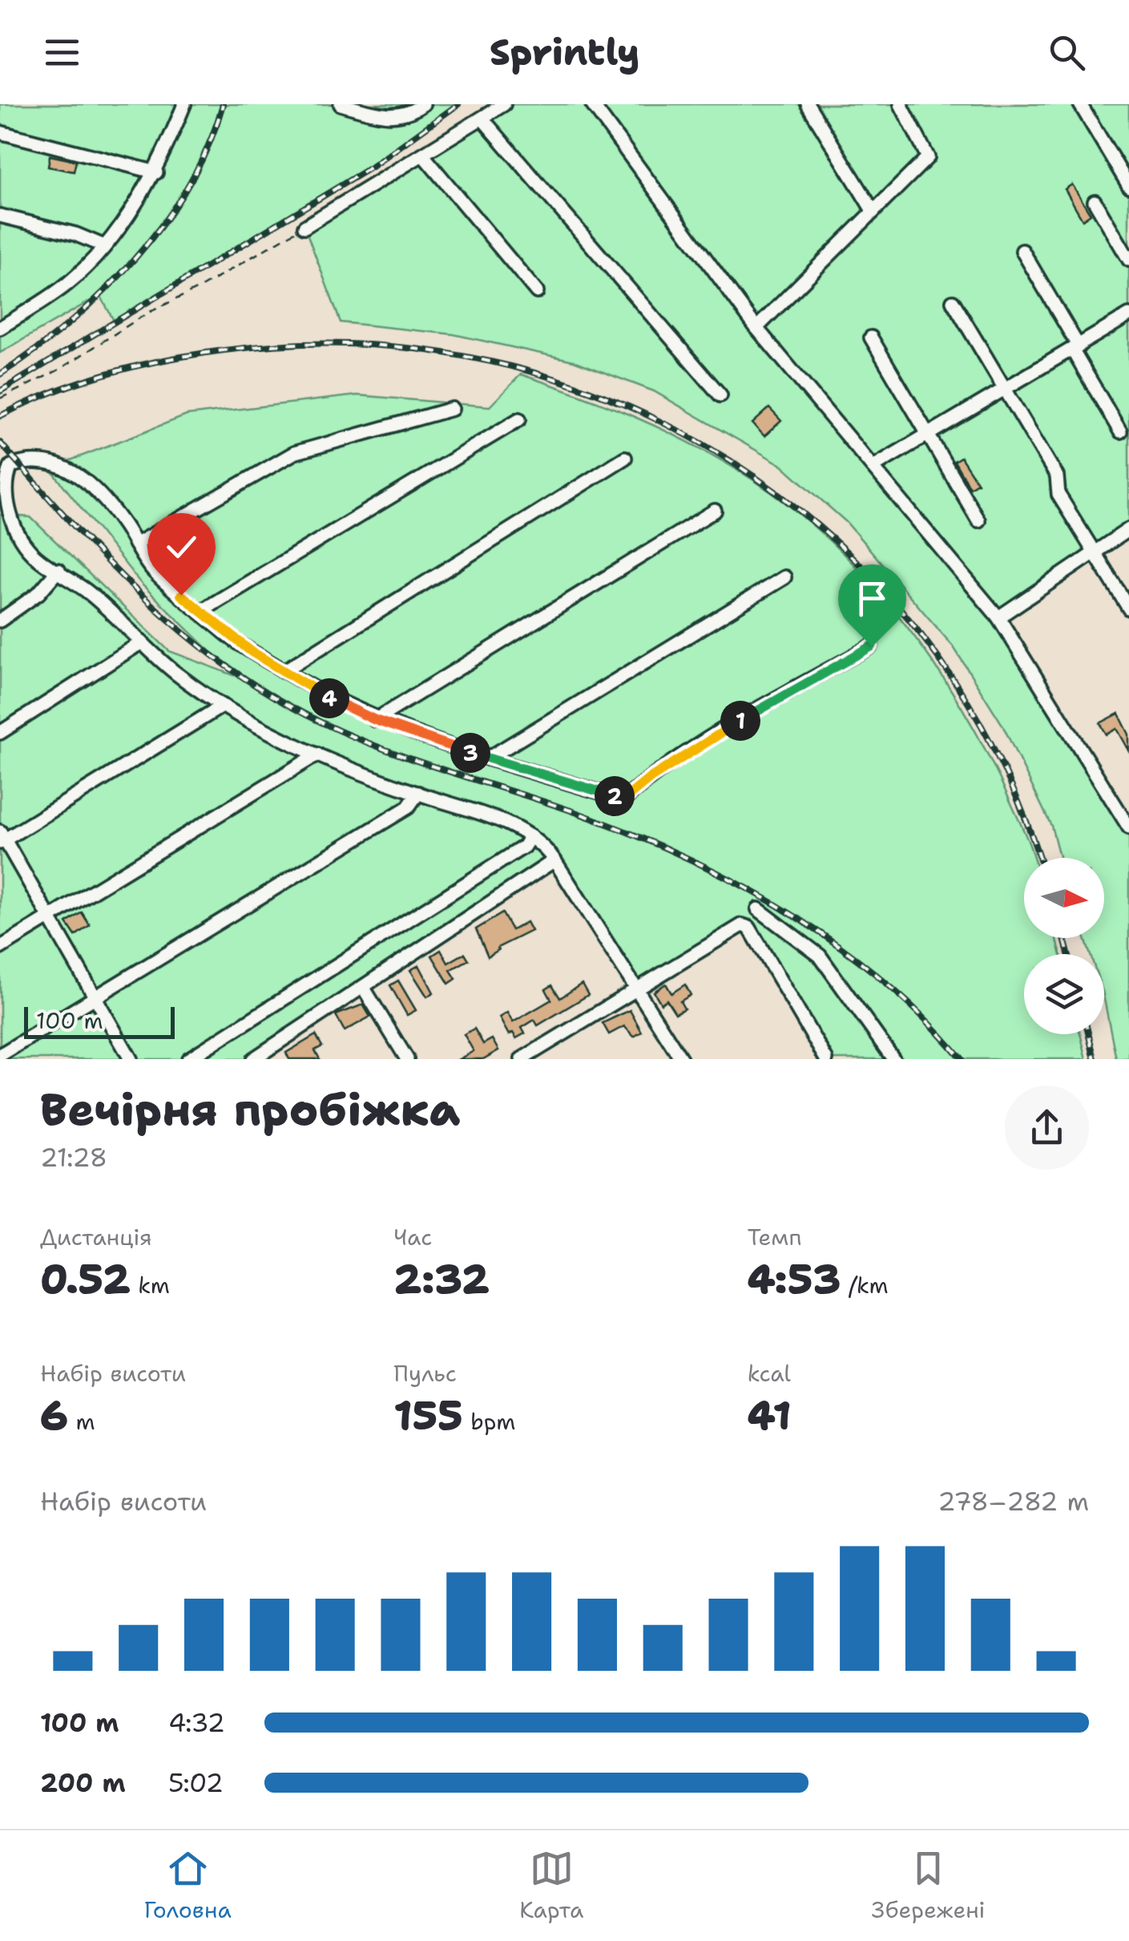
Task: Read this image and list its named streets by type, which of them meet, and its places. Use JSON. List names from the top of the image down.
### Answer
{
  "scale_bar": "100 m",
  "north": "right",
  "page": {
    "header": "Sprintly",
    "pins": [
      "4",
      "1",
      "3",
      "2"
    ],
    "scale": "100 m",
    "heading": ["Вечірня пробіжка", "21:28"],
    "stats": [
      ["Дистанція", "0.52 km"],
      ["Час", "2:32"],
      ["Темп", "4:53 /km"],
      ["Набір висоти", "6 m"],
      ["Пульс", "155 bpm"],
      ["kcal", "41"]
    ],
    "chart": ["Набір висоти", "278–282 m"],
    "list": [
      {
        "name": "100 m",
        "note": "4:32"
      },
      {
        "name": "200 m",
        "note": "5:02"
      }
    ],
    "tabs": ["Головна", "Карта", "Збережені"]
  }
}
